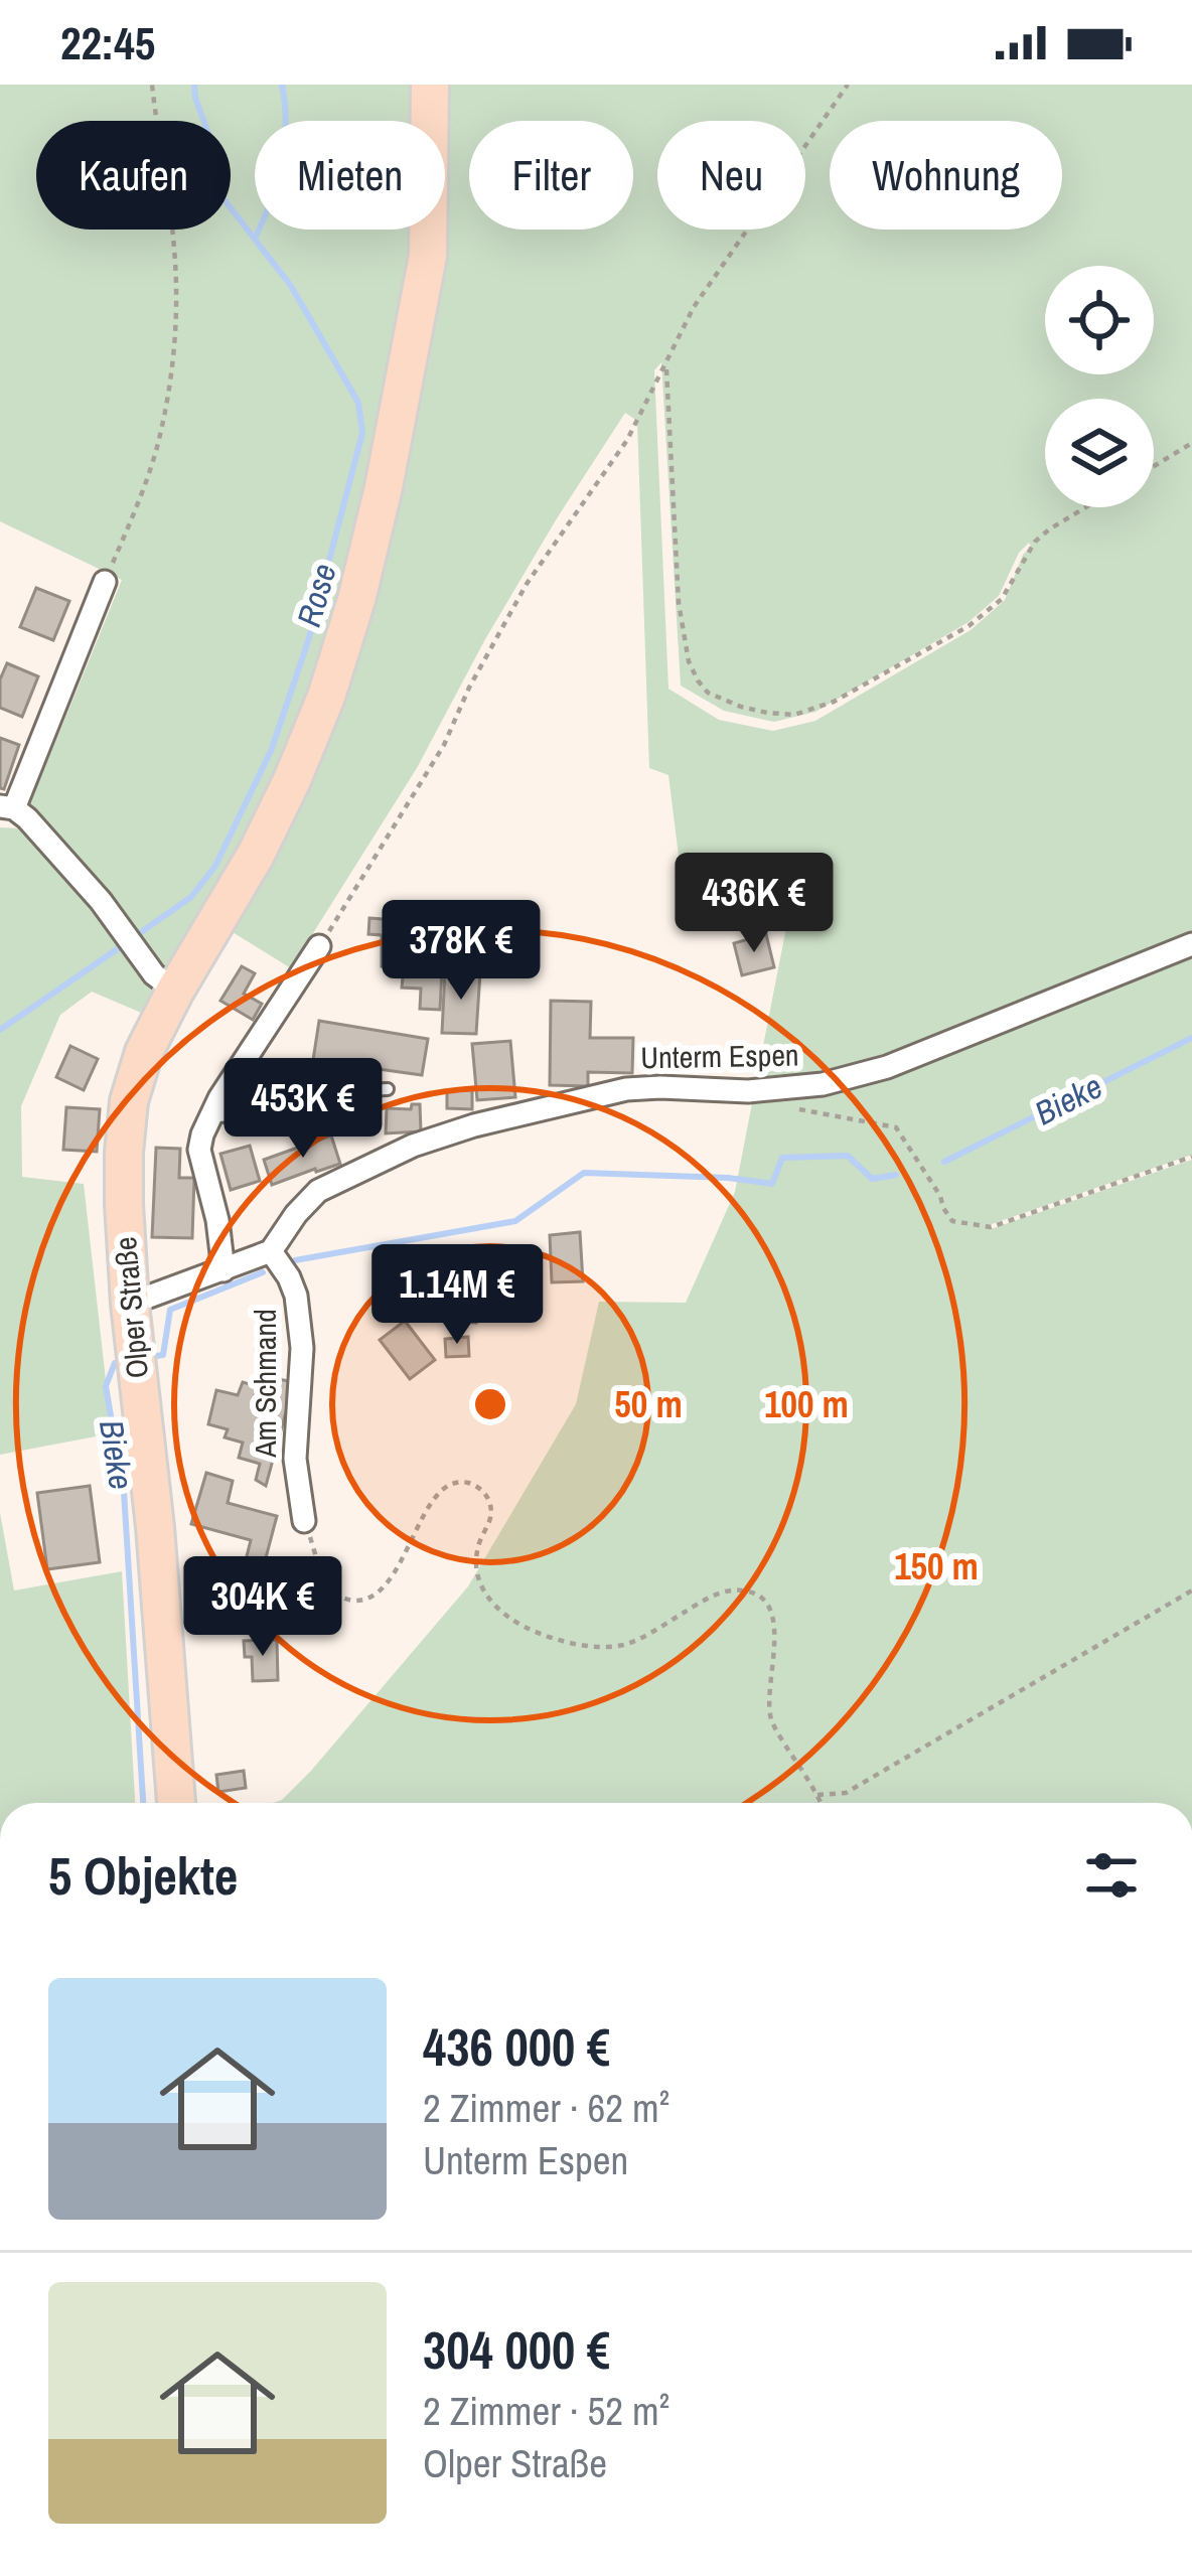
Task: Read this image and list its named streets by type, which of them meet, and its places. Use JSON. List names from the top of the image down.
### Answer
{
  "streets": {
    "main road": ["Olper Straße"],
    "street": ["Unterm Espen", "Am Schmand"]
  },
  "crossings": [
    ["Unterm Espen", "Am Schmand"]
  ],
  "water": ["Rose", "Bieke"],
  "page": {
    "status": "22:45",
    "chip": [
      "Kaufen",
      "Mieten",
      "Filter",
      "Neu",
      "Wohnung"
    ],
    "price": [
      "436K €",
      "378K €",
      "453K €",
      "1.14M €",
      "304K €"
    ],
    "heading": "5 Objekte",
    "list": [
      {
        "name": "436 000 €",
        "note": "2 Zimmer · 62 m² · Unterm Espen"
      },
      {
        "name": "304 000 €",
        "note": "2 Zimmer · 52 m² · Olper Straße"
      }
    ]
  },
  "rings": ["50 m", "100 m", "150 m"]
}
